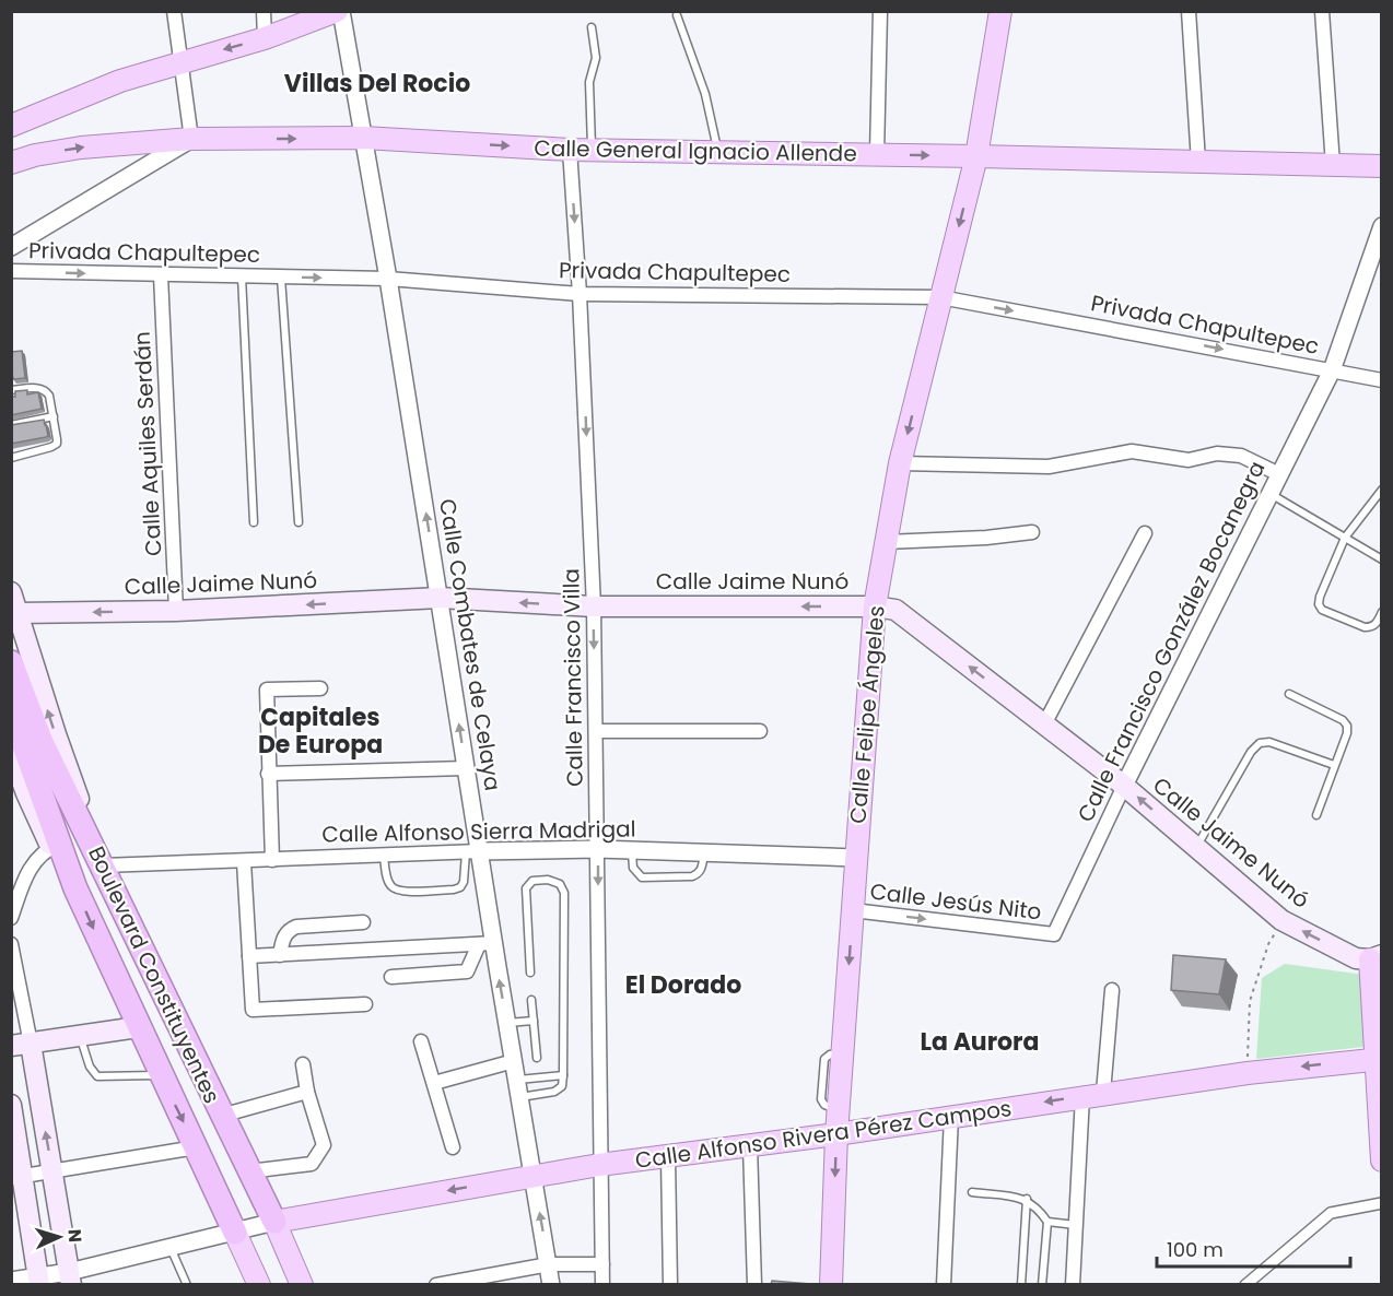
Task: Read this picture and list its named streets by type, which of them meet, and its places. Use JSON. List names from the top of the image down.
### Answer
{
  "streets": {
    "highway": ["Boulevard Constituyentes"],
    "main road": [
      "Calle General Ignacio Allende",
      "Calle Jaime Nunó",
      "Calle Felipe Ángeles",
      "Calle Alfonso Rivera Pérez Campos"
    ],
    "street": [
      "Privada Chapultepec",
      "Calle Aquiles Serdán",
      "Calle Francisco González Bocanegra",
      "Calle Combates de Celaya",
      "Calle Francisco Villa",
      "Calle Alfonso Sierra Madrigal",
      "Calle Jesús Nito"
    ]
  },
  "crossings": [
    ["Calle General Ignacio Allende", "Calle Combates de Celaya"],
    ["Calle General Ignacio Allende", "Calle Francisco Villa"],
    ["Calle General Ignacio Allende", "Calle Felipe Ángeles"],
    ["Privada Chapultepec", "Calle Aquiles Serdán"],
    ["Privada Chapultepec", "Calle Francisco González Bocanegra"],
    ["Privada Chapultepec", "Calle Combates de Celaya"],
    ["Privada Chapultepec", "Calle Francisco Villa"],
    ["Privada Chapultepec", "Calle Felipe Ángeles"],
    ["Calle Aquiles Serdán", "Calle Jaime Nunó"],
    ["Calle Jaime Nunó", "Calle Francisco González Bocanegra"],
    ["Calle Jaime Nunó", "Calle Combates de Celaya"],
    ["Calle Jaime Nunó", "Calle Francisco Villa"],
    ["Calle Jaime Nunó", "Calle Felipe Ángeles"],
    ["Calle Francisco González Bocanegra", "Calle Jesús Nito"],
    ["Calle Combates de Celaya", "Calle Alfonso Sierra Madrigal"],
    ["Calle Combates de Celaya", "Calle Alfonso Rivera Pérez Campos"],
    ["Calle Francisco Villa", "Calle Alfonso Sierra Madrigal"],
    ["Calle Francisco Villa", "Calle Alfonso Rivera Pérez Campos"],
    ["Calle Felipe Ángeles", "Calle Alfonso Sierra Madrigal"],
    ["Calle Felipe Ángeles", "Calle Jesús Nito"],
    ["Calle Felipe Ángeles", "Calle Alfonso Rivera Pérez Campos"],
    ["Calle Alfonso Sierra Madrigal", "Boulevard Constituyentes"],
    ["Boulevard Constituyentes", "Calle Alfonso Rivera Pérez Campos"]
  ],
  "one_way": [
    "Privada Chapultepec",
    "Calle Jaime Nunó",
    "Calle Combates de Celaya",
    "Calle Francisco Villa",
    "Calle Felipe Ángeles",
    "Calle Jesús Nito",
    "Calle Alfonso Rivera Pérez Campos"
  ],
  "districts": [
    "Villas Del Rocio",
    "Capitales De Europa",
    "El Dorado",
    "La Aurora"
  ],
  "scale_bar": "100 m",
  "north": "right"
}
